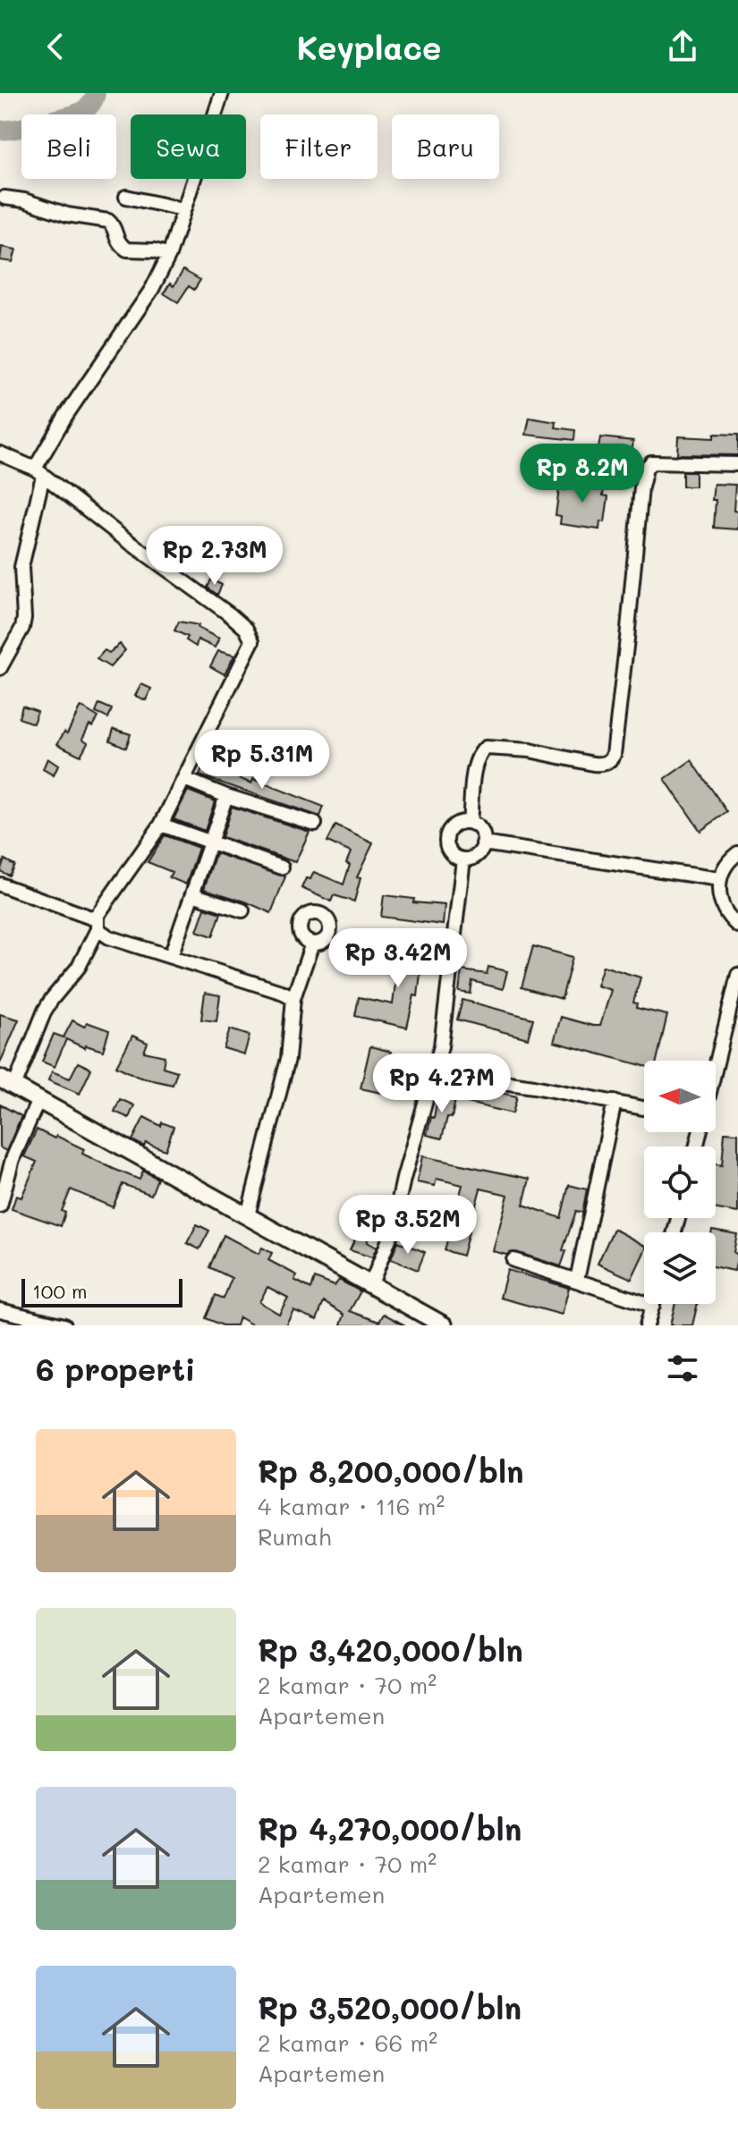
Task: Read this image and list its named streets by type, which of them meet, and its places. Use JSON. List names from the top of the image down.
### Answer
{
  "scale_bar": "100 m",
  "north": "left",
  "page": {
    "header": "Keyplace",
    "chip": [
      "Beli",
      "Sewa",
      "Filter",
      "Baru"
    ],
    "price": [
      "Rp 8.2M",
      "Rp 2.73M",
      "Rp 5.31M",
      "Rp 3.42M",
      "Rp 4.27M",
      "Rp 3.52M"
    ],
    "scale": "100 m",
    "heading": "6 properti",
    "list": [
      {
        "name": "Rp 8,200,000/bln",
        "note": "4 kamar · 116 m² · Rumah"
      },
      {
        "name": "Rp 3,420,000/bln",
        "note": "2 kamar · 70 m² · Apartemen"
      },
      {
        "name": "Rp 4,270,000/bln",
        "note": "2 kamar · 70 m² · Apartemen"
      },
      {
        "name": "Rp 3,520,000/bln",
        "note": "2 kamar · 66 m² · Apartemen"
      }
    ]
  }
}
